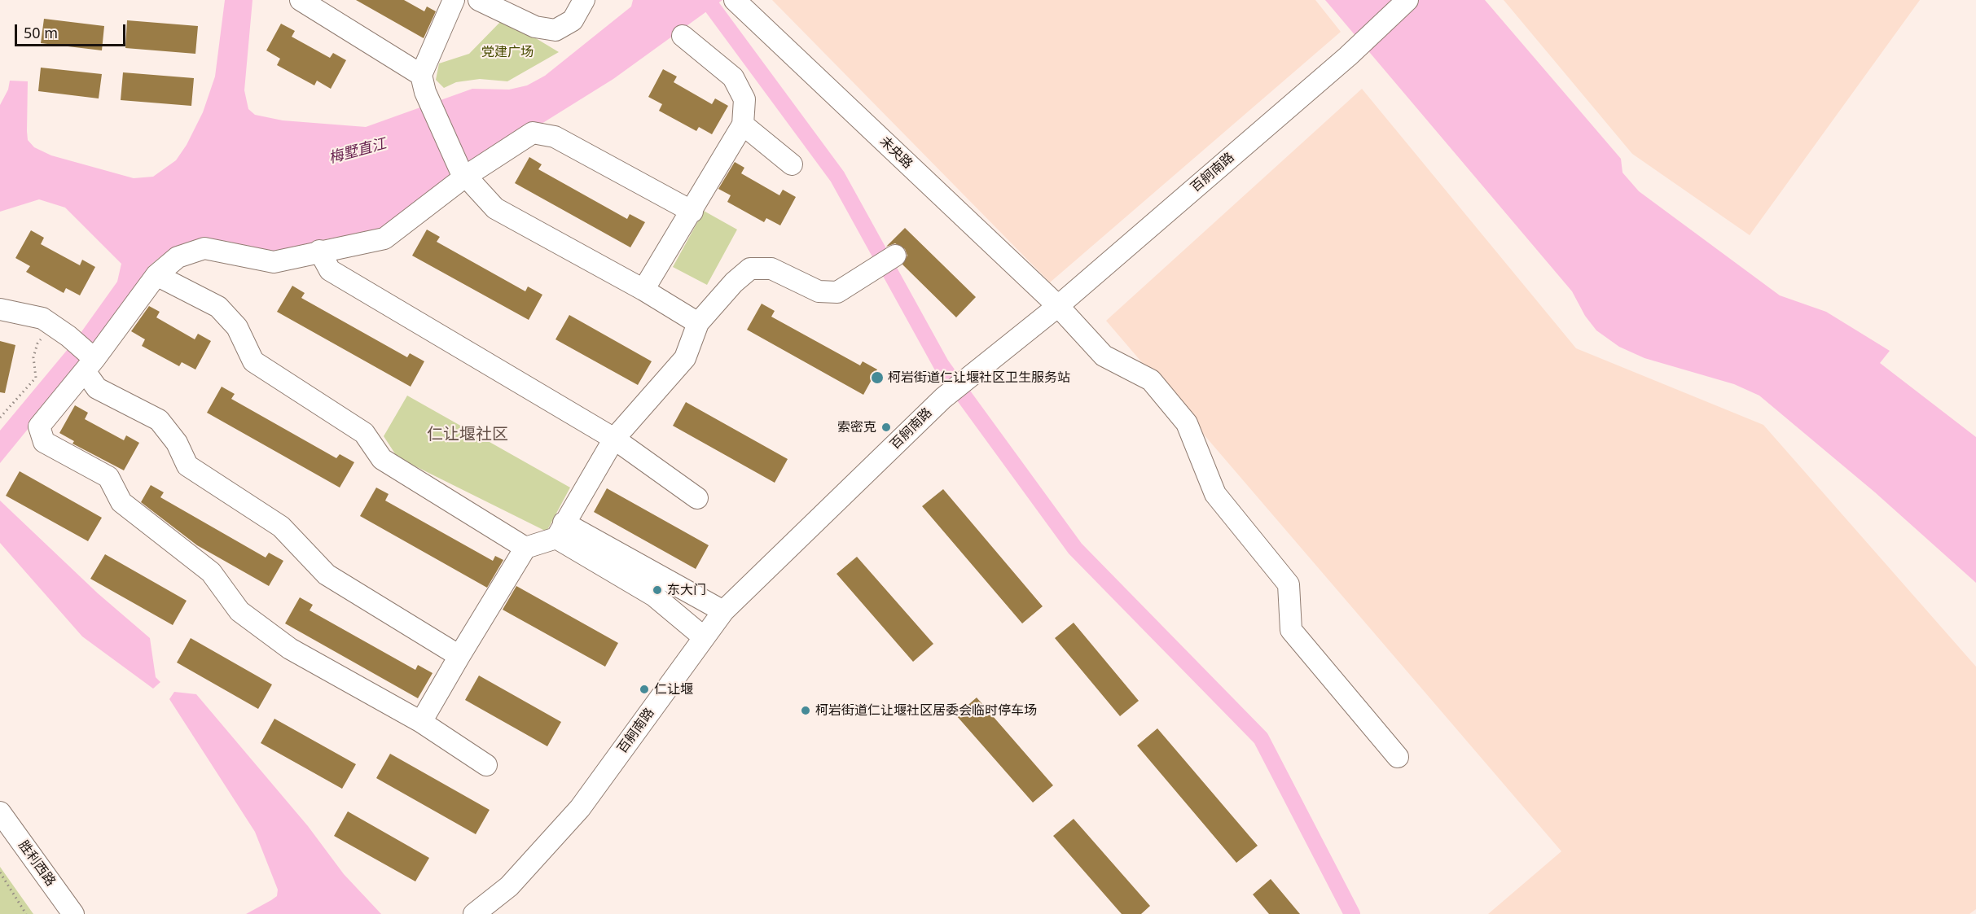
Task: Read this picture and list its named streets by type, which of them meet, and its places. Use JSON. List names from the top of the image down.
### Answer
{
  "streets": {
    "street": ["未央路", "百舸南路", "胜利西路"]
  },
  "crossings": [
    ["未央路", "百舸南路"]
  ],
  "districts": ["仁让堰社区"],
  "water": ["梅墅直江"],
  "parks": ["党建广场"],
  "places": [
    "柯岩街道仁让堰社区卫生服务站",
    "索密克",
    "东大门",
    "仁让堰",
    "柯岩街道仁让堰社区居委会临时停车场"
  ],
  "scale_bar": "50 m"
}
